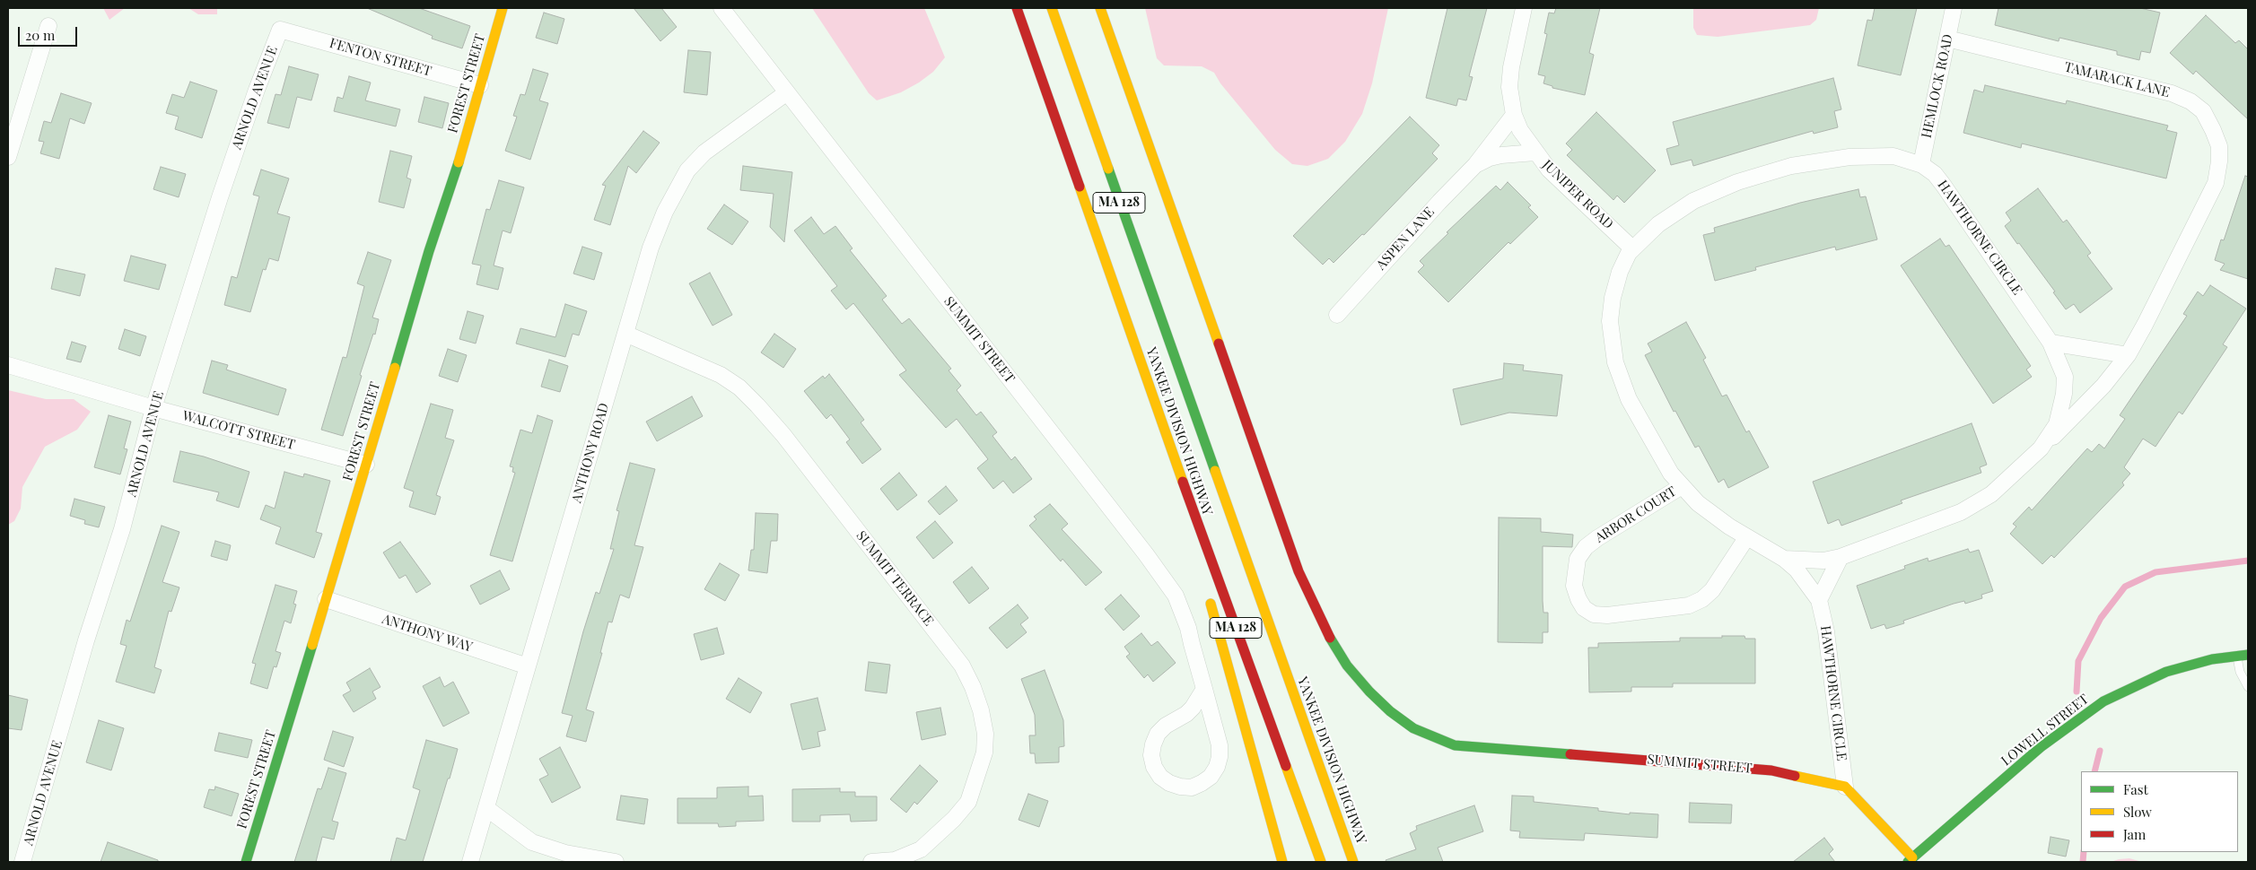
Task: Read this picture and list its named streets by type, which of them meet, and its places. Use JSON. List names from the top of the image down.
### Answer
{
  "streets": {
    "main road": [
      "FOREST STREET",
      "MA 128",
      "SUMMIT STREET",
      "YANKEE DIVISION HIGHWAY",
      "LOWELL STREET"
    ],
    "street": [
      "FENTON STREET",
      "TAMARACK LANE",
      "HEMLOCK ROAD",
      "ARNOLD AVENUE",
      "JUNIPER ROAD",
      "HAWTHORNE CIRCLE",
      "ASPEN LANE",
      "WALCOTT STREET",
      "ANTHONY ROAD",
      "ARBOR COURT",
      "SUMMIT TERRACE",
      "ANTHONY WAY"
    ]
  },
  "crossings": [
    ["FENTON STREET", "FOREST STREET"],
    ["FENTON STREET", "ARNOLD AVENUE"],
    ["TAMARACK LANE", "HEMLOCK ROAD"],
    ["TAMARACK LANE", "HAWTHORNE CIRCLE"],
    ["FOREST STREET", "WALCOTT STREET"],
    ["FOREST STREET", "ANTHONY WAY"],
    ["HEMLOCK ROAD", "HAWTHORNE CIRCLE"],
    ["ARNOLD AVENUE", "WALCOTT STREET"],
    ["JUNIPER ROAD", "HAWTHORNE CIRCLE"],
    ["JUNIPER ROAD", "ASPEN LANE"],
    ["HAWTHORNE CIRCLE", "SUMMIT STREET"],
    ["HAWTHORNE CIRCLE", "ARBOR COURT"],
    ["SUMMIT STREET", "ANTHONY ROAD"],
    ["SUMMIT STREET", "LOWELL STREET"],
    ["ANTHONY ROAD", "SUMMIT TERRACE"],
    ["ANTHONY ROAD", "ANTHONY WAY"]
  ],
  "legend": ["Fast", "Slow", "Jam"],
  "scale_bar": "20 m"
}
